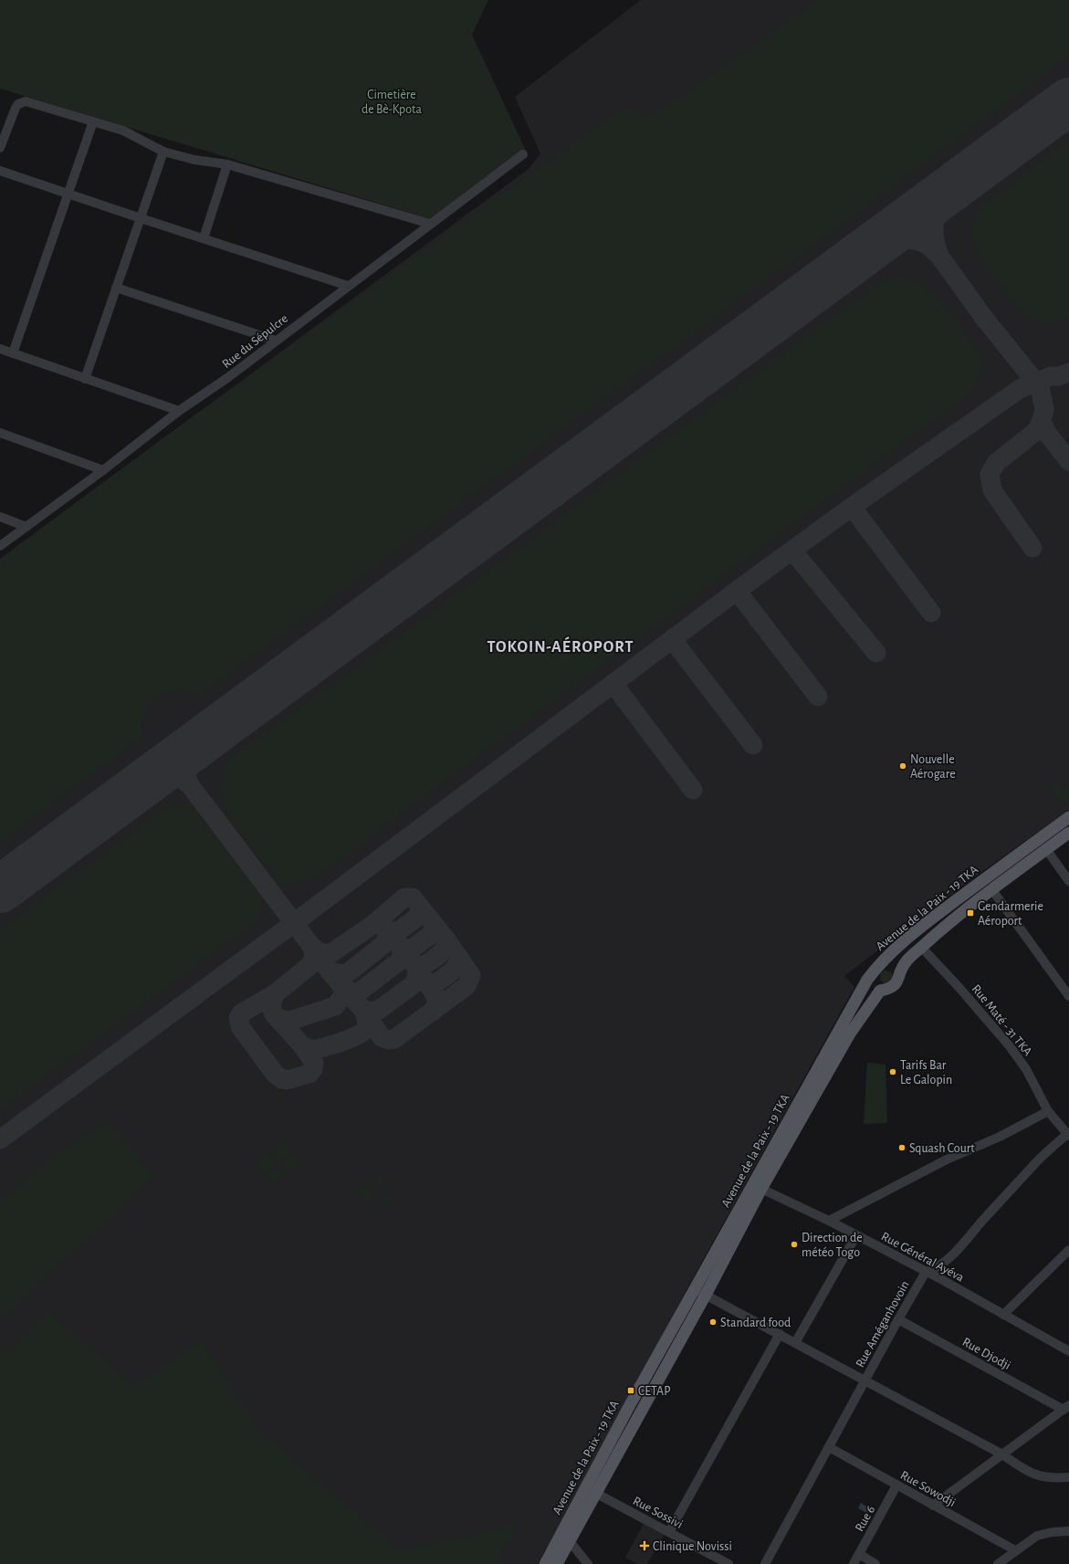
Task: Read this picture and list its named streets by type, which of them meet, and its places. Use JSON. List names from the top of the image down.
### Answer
{
  "streets": {
    "main road": ["Avenue de la Paix - 19 TKA"],
    "street": [
      "Rue du Sépulcre",
      "Rue Maté - 31 TKA",
      "Rue Général Ayéva",
      "Rue Améganhovoin",
      "Rue Djodji",
      "Rue Sowodji",
      "Rue Sossivi",
      "Rue 6"
    ]
  },
  "crossings": [
    ["Avenue de la Paix - 19 TKA", "Rue Maté - 31 TKA"],
    ["Avenue de la Paix - 19 TKA", "Rue Général Ayéva"],
    ["Avenue de la Paix - 19 TKA", "Rue Sossivi"],
    ["Rue Général Ayéva", "Rue Améganhovoin"],
    ["Rue Améganhovoin", "Rue Djodji"],
    ["Rue Améganhovoin", "Rue Sowodji"],
    ["Rue Sowodji", "Rue 6"]
  ],
  "districts": ["TOKOIN-AÉROPORT"],
  "parks": ["Cimetière de Bè-Kpota"],
  "places": {
    "other": [
      "Nouvelle Aérogare",
      "Tarifs Bar Le Galopin",
      "Squash Court",
      "Direction de météo Togo",
      "Standard food"
    ],
    "transit": ["Gendarmerie Aéroport", "CETAP"],
    "health": ["Clinique Novissi"]
  }
}
